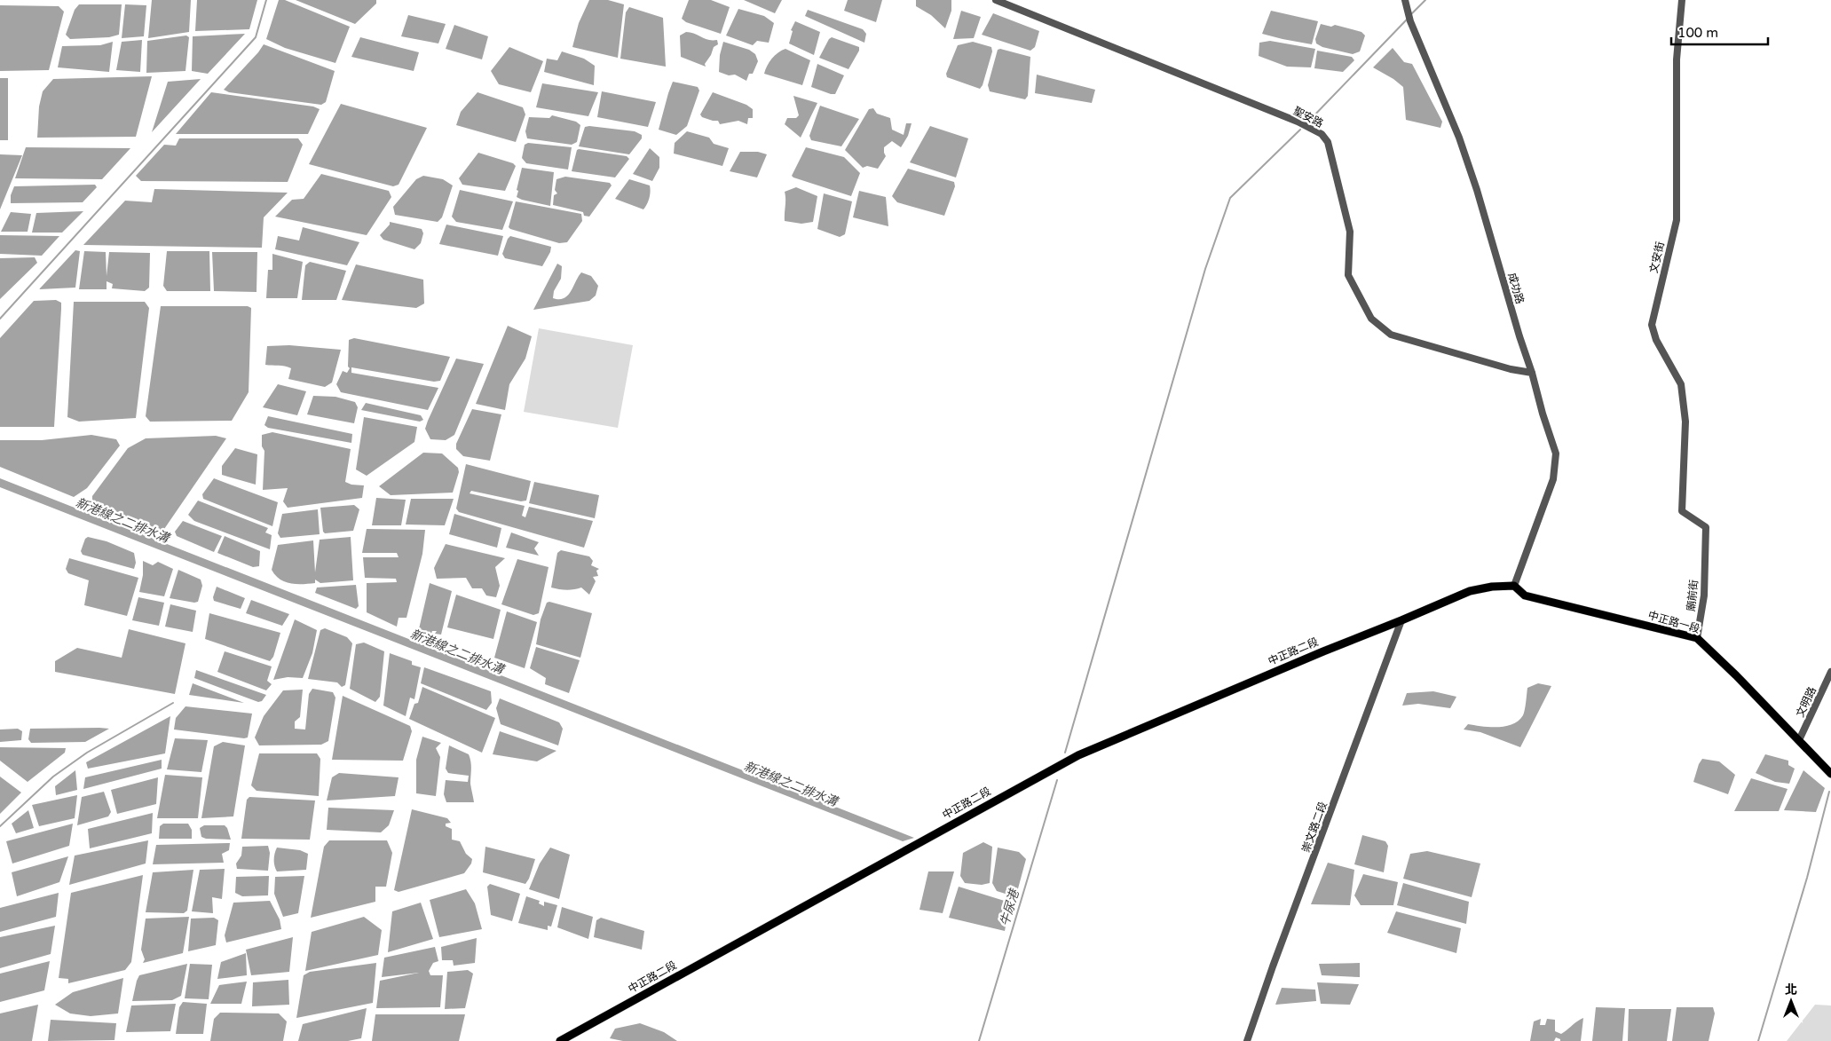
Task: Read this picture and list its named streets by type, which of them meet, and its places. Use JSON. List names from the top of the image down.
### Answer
{
  "streets": {
    "main road": ["中正路一段", "中正路二段"],
    "street": [
      "聖安路",
      "文安街",
      "成功路",
      "廟前街",
      "文明路",
      "崇文路二段"
    ]
  },
  "crossings": [
    ["聖安路", "成功路"],
    ["文安街", "廟前街"],
    ["成功路", "中正路一段"],
    ["成功路", "中正路二段"],
    ["廟前街", "中正路一段"],
    ["中正路一段", "中正路二段"],
    ["中正路一段", "文明路"],
    ["中正路二段", "崇文路二段"]
  ],
  "water": ["新港線之二排水溝", "牛尿港"],
  "scale_bar": "100 m",
  "north": "top"
}
